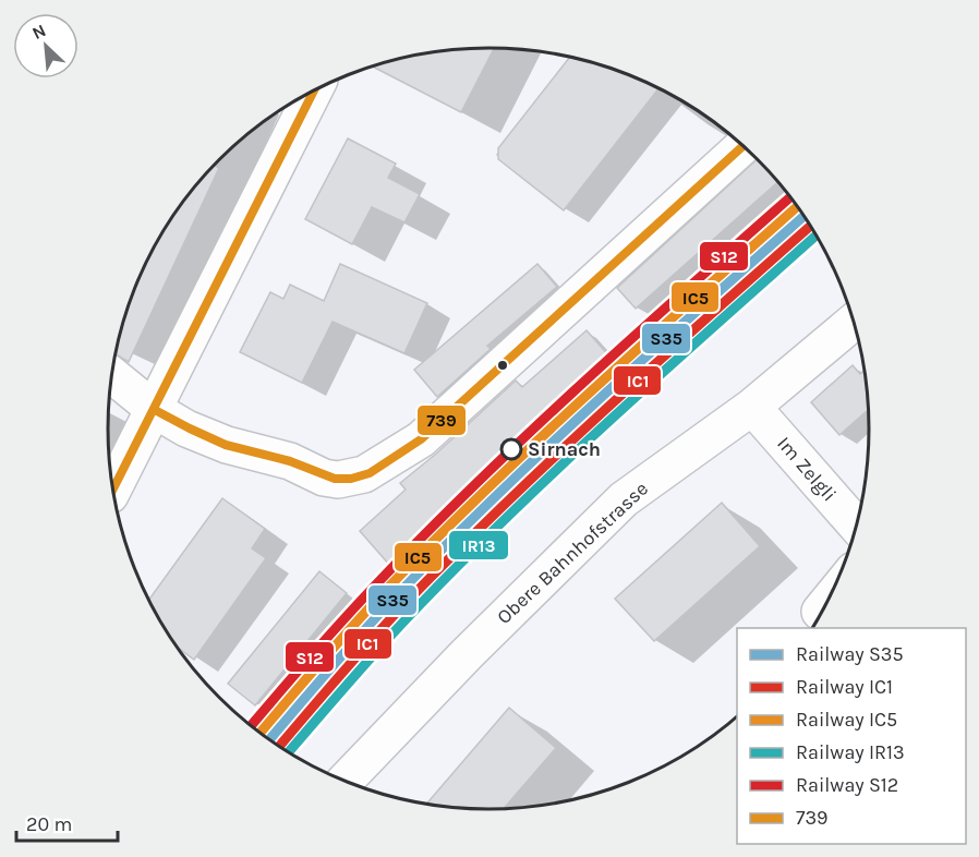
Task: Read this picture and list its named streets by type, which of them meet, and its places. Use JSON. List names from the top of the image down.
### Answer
{
  "streets": {
    "street": ["Im Zelgli", "Obere Bahnhofstrasse"]
  },
  "crossings": [
    ["Im Zelgli", "Obere Bahnhofstrasse"]
  ],
  "places": ["Sirnach"],
  "lines": [
    "transit line 739",
    "rail line S12",
    "rail line IC5",
    "rail line S35",
    "rail line IC1",
    "rail line IR13"
  ],
  "legend": [
    "Railway S35",
    "Railway IC1",
    "Railway IC5",
    "Railway IR13",
    "Railway S12",
    "739"
  ],
  "scale_bar": "20 m",
  "north": "top left"
}
